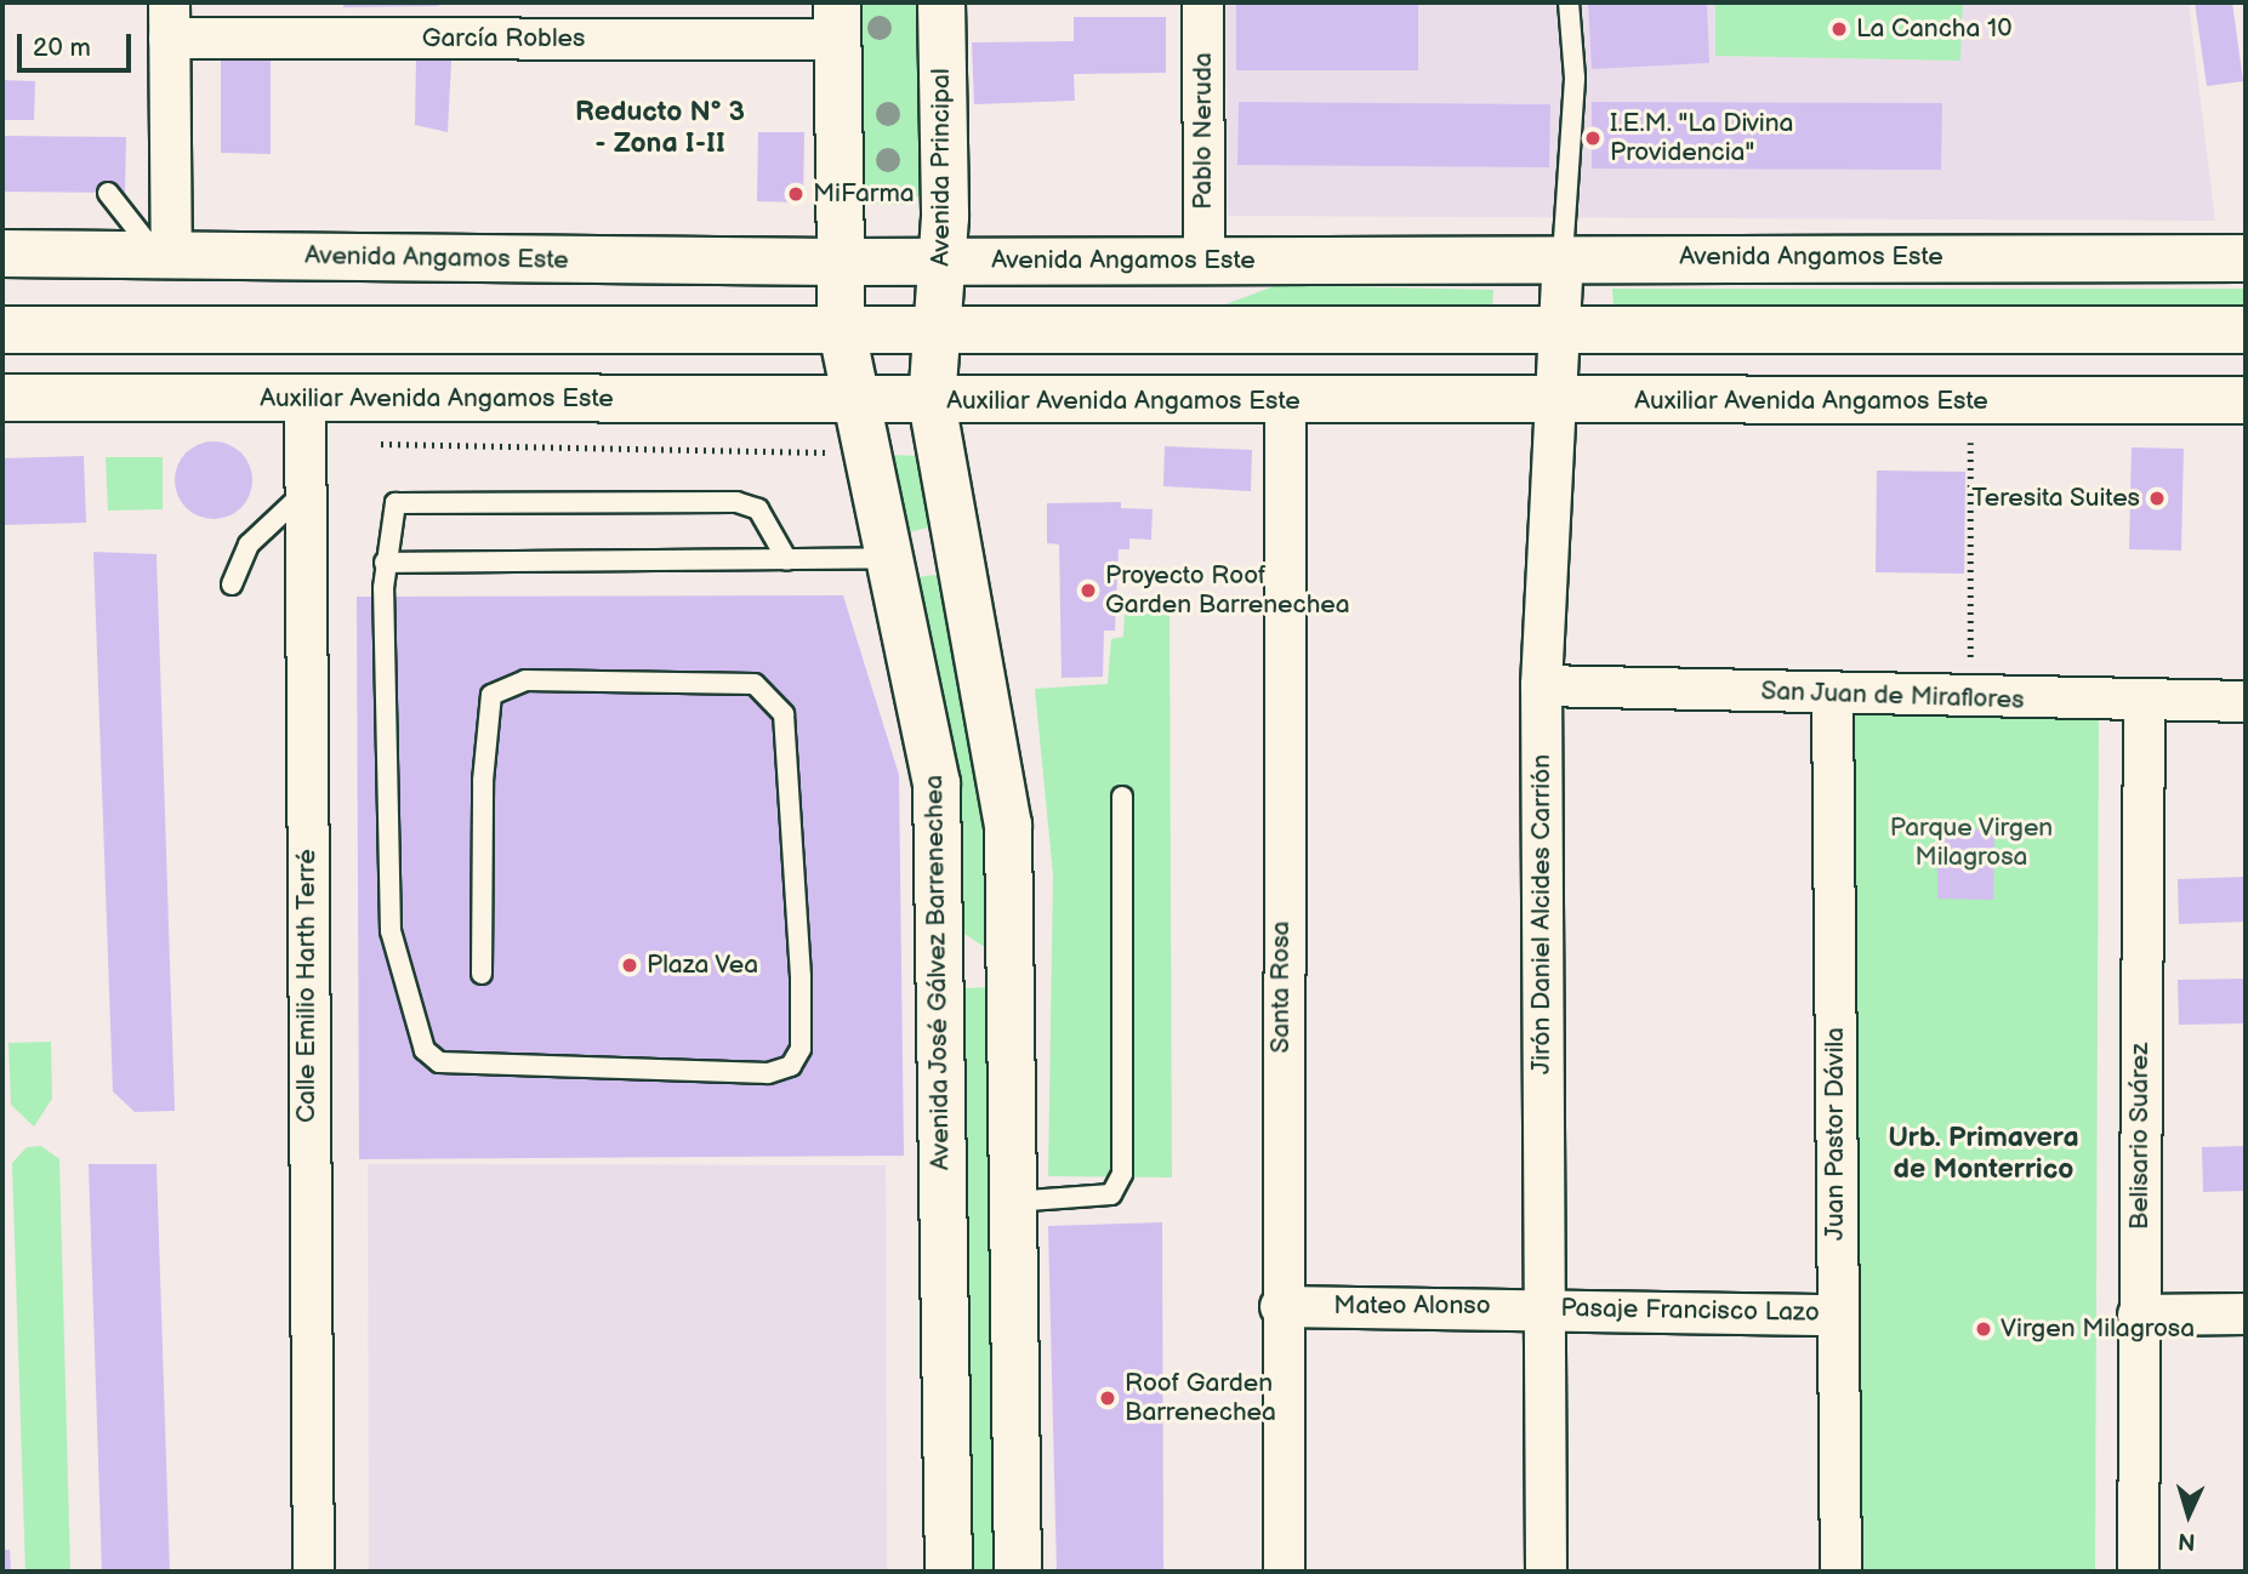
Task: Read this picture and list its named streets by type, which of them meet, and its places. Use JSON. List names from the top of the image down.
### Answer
{
  "streets": {
    "main road": [
      "Avenida Principal",
      "Avenida Angamos Este",
      "Auxiliar Avenida Angamos Este",
      "Avenida José Gálvez Barrenechea"
    ],
    "street": [
      "García Robles",
      "Pablo Neruda",
      "San Juan de Miraflores",
      "Jirón Daniel Alcides Carrión",
      "Calle Emilio Harth Terré",
      "Santa Rosa",
      "Juan Pastor Dávila",
      "Belisario Suárez",
      "Mateo Alonso",
      "Pasaje Francisco Lazo"
    ]
  },
  "crossings": [
    ["Pablo Neruda", "Avenida Angamos Este"],
    ["Avenida Principal", "Avenida Angamos Este"],
    ["Avenida Angamos Este", "Jirón Daniel Alcides Carrión"],
    ["Auxiliar Avenida Angamos Este", "Jirón Daniel Alcides Carrión"],
    ["Auxiliar Avenida Angamos Este", "Avenida José Gálvez Barrenechea"],
    ["Auxiliar Avenida Angamos Este", "Calle Emilio Harth Terré"],
    ["Auxiliar Avenida Angamos Este", "Santa Rosa"],
    ["San Juan de Miraflores", "Jirón Daniel Alcides Carrión"],
    ["San Juan de Miraflores", "Juan Pastor Dávila"],
    ["San Juan de Miraflores", "Belisario Suárez"],
    ["Jirón Daniel Alcides Carrión", "Mateo Alonso"],
    ["Jirón Daniel Alcides Carrión", "Pasaje Francisco Lazo"],
    ["Santa Rosa", "Mateo Alonso"],
    ["Juan Pastor Dávila", "Pasaje Francisco Lazo"],
    ["Mateo Alonso", "Pasaje Francisco Lazo"]
  ],
  "districts": ["Reducto N° 3 - Zona I-II", "Urb. Primavera de Monterrico"],
  "parks": ["Parque Virgen Milagrosa"],
  "places": [
    "La Cancha 10",
    "I.E.M. \"La Divina Providencia\"",
    "MiFarma",
    "Teresita Suites",
    "Proyecto Roof Garden Barrenechea",
    "Plaza Vea",
    "Virgen Milagrosa",
    "Roof Garden Barrenechea"
  ],
  "scale_bar": "20 m",
  "north": "bottom"
}
